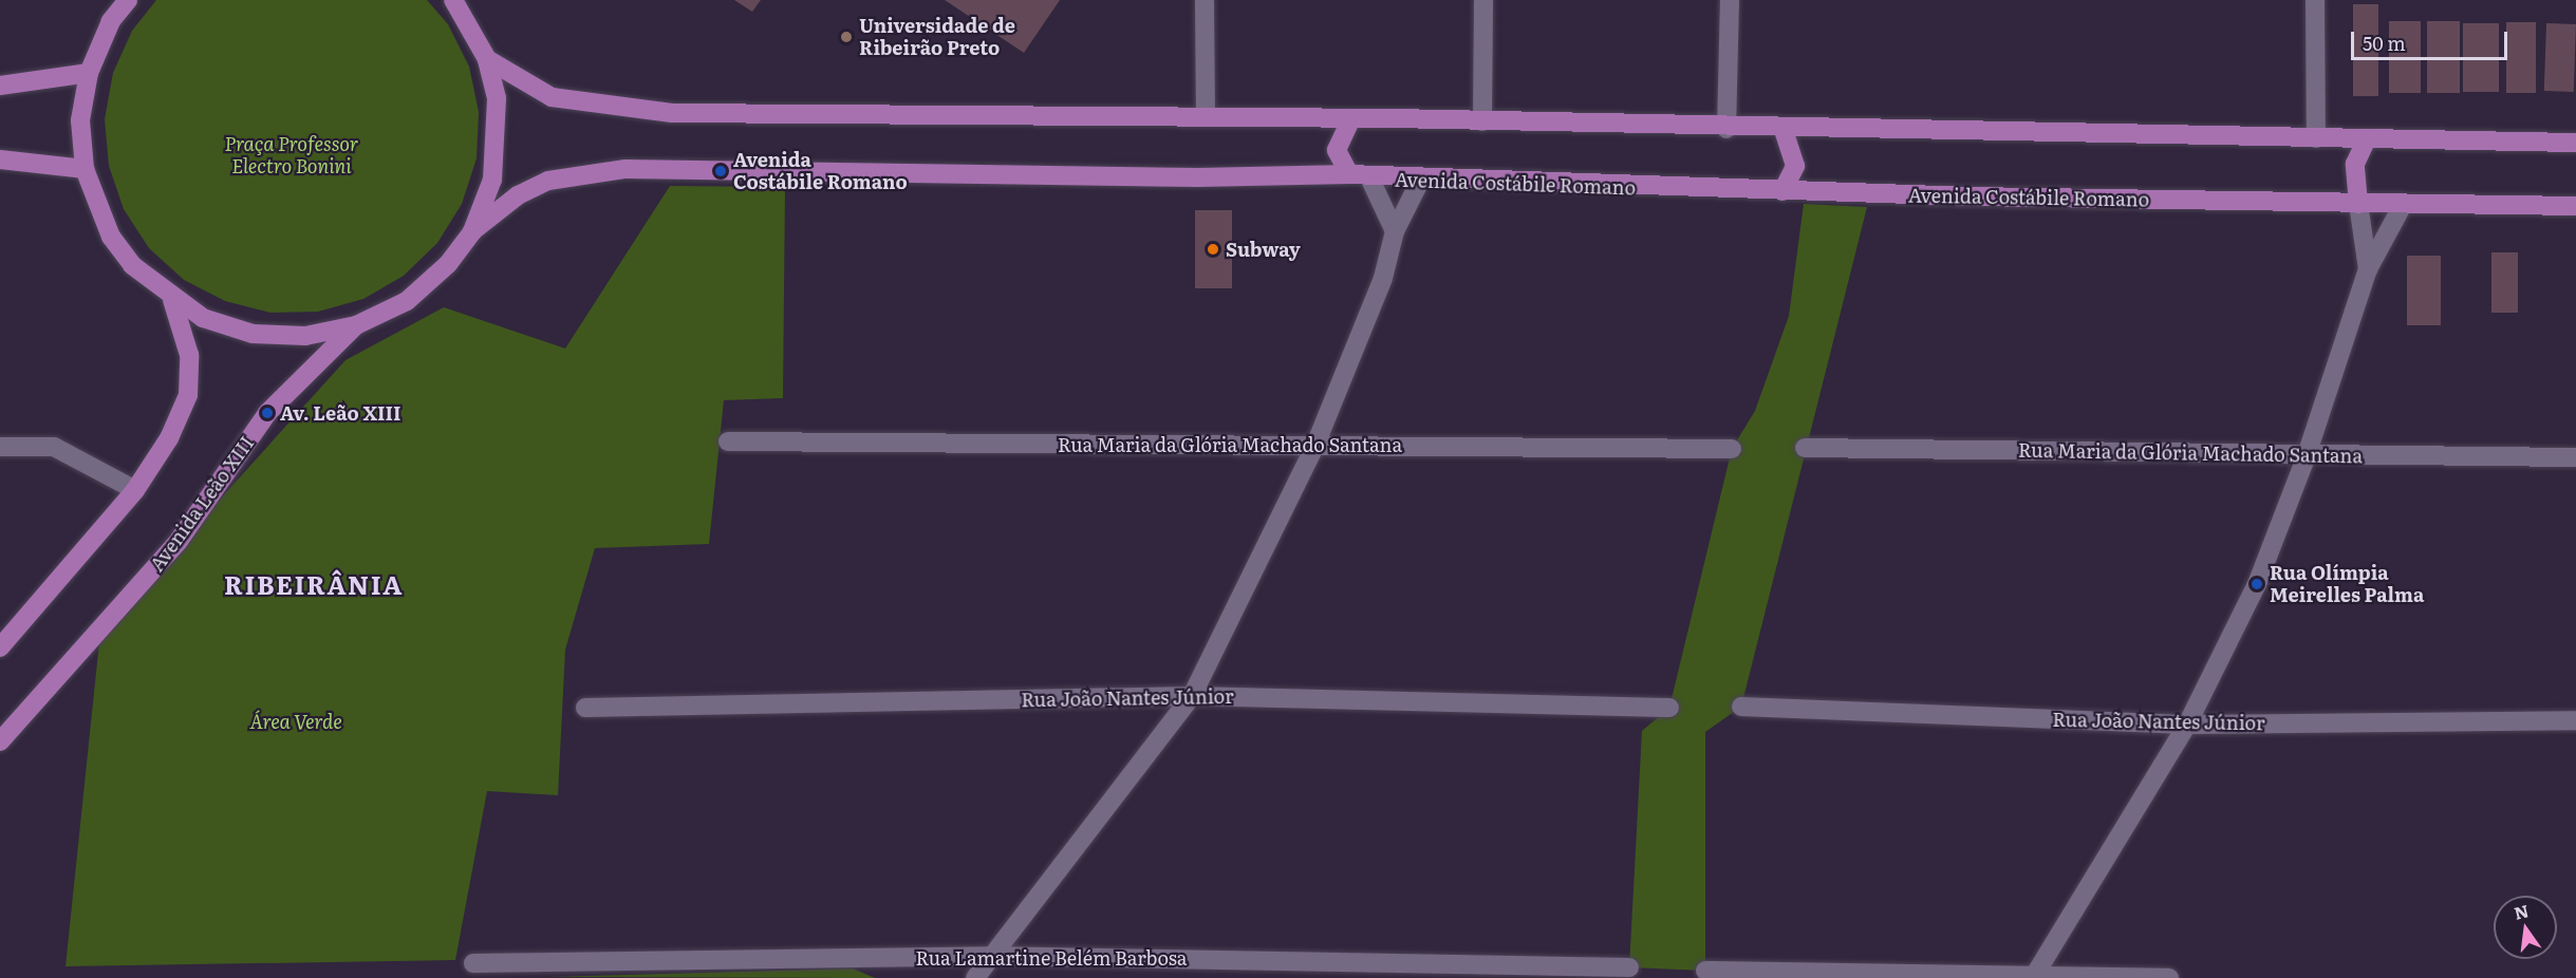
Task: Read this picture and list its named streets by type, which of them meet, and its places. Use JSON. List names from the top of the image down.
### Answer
{
  "streets": {
    "main road": ["Avenida Costábile Romano", "Avenida Leão XIII"],
    "street": ["Rua Maria da Glória Machado Santana", "Rua João Nantes Júnior", "Rua Lamartine Belém Barbosa"]
  },
  "districts": ["RIBEIRÂNIA"],
  "parks": ["Praça Professor Electro Bonini", "Área Verde"],
  "places": [
    "Universidade de Ribeirão Preto",
    "Avenida Costábile Romano",
    "Subway",
    "Av. Leão XIII",
    "Rua Olímpia Meirelles Palma"
  ],
  "scale_bar": "50 m",
  "north": "top"
}
